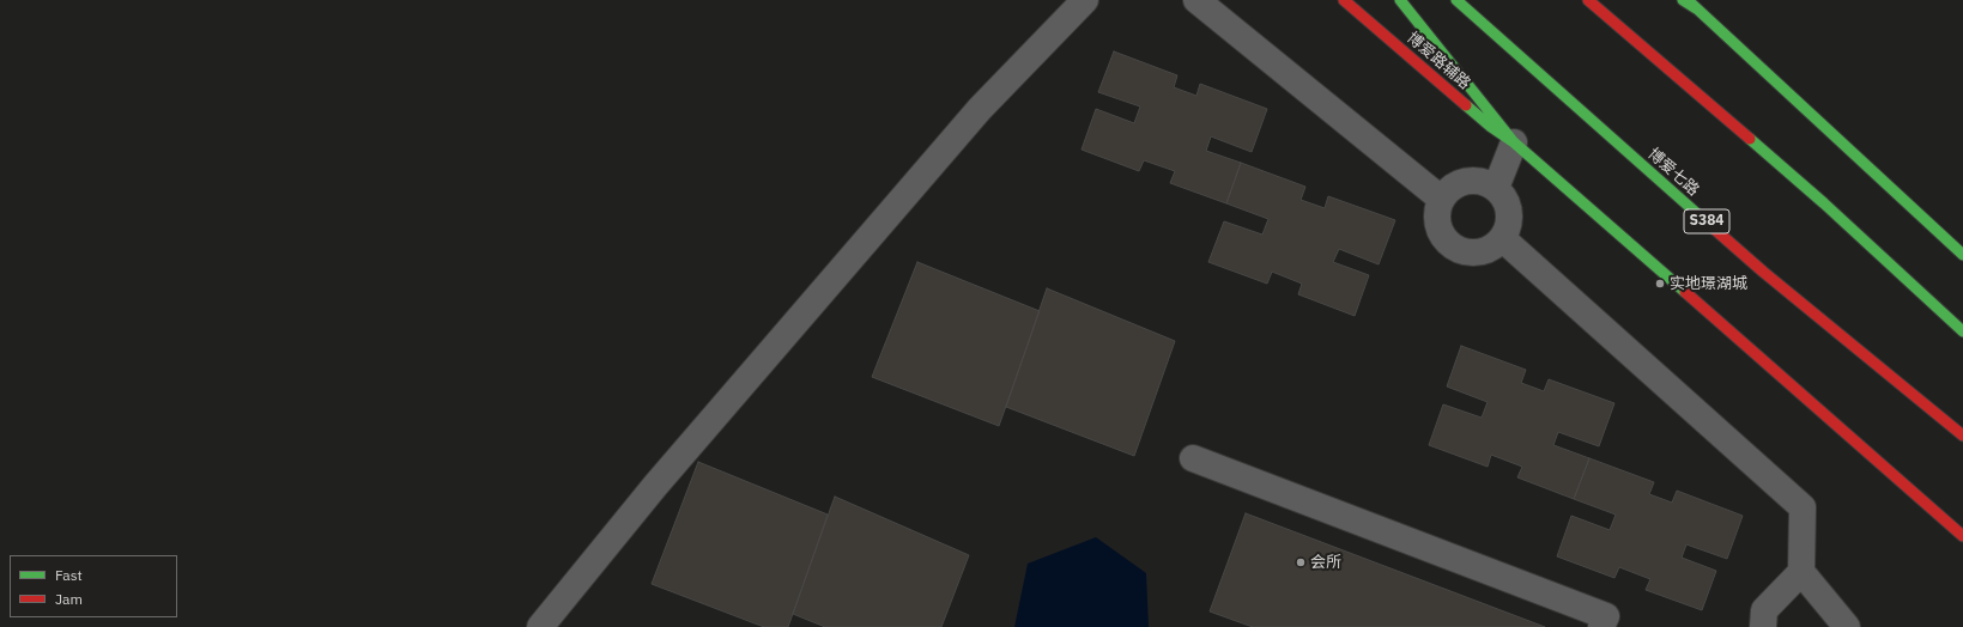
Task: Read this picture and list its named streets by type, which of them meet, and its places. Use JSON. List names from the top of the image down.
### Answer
{
  "streets": {
    "main road": ["博爱路辅路", "博爱七路", "S384"]
  },
  "places": ["实地璟湖城", "会所"],
  "legend": ["Fast", "Jam"]
}
